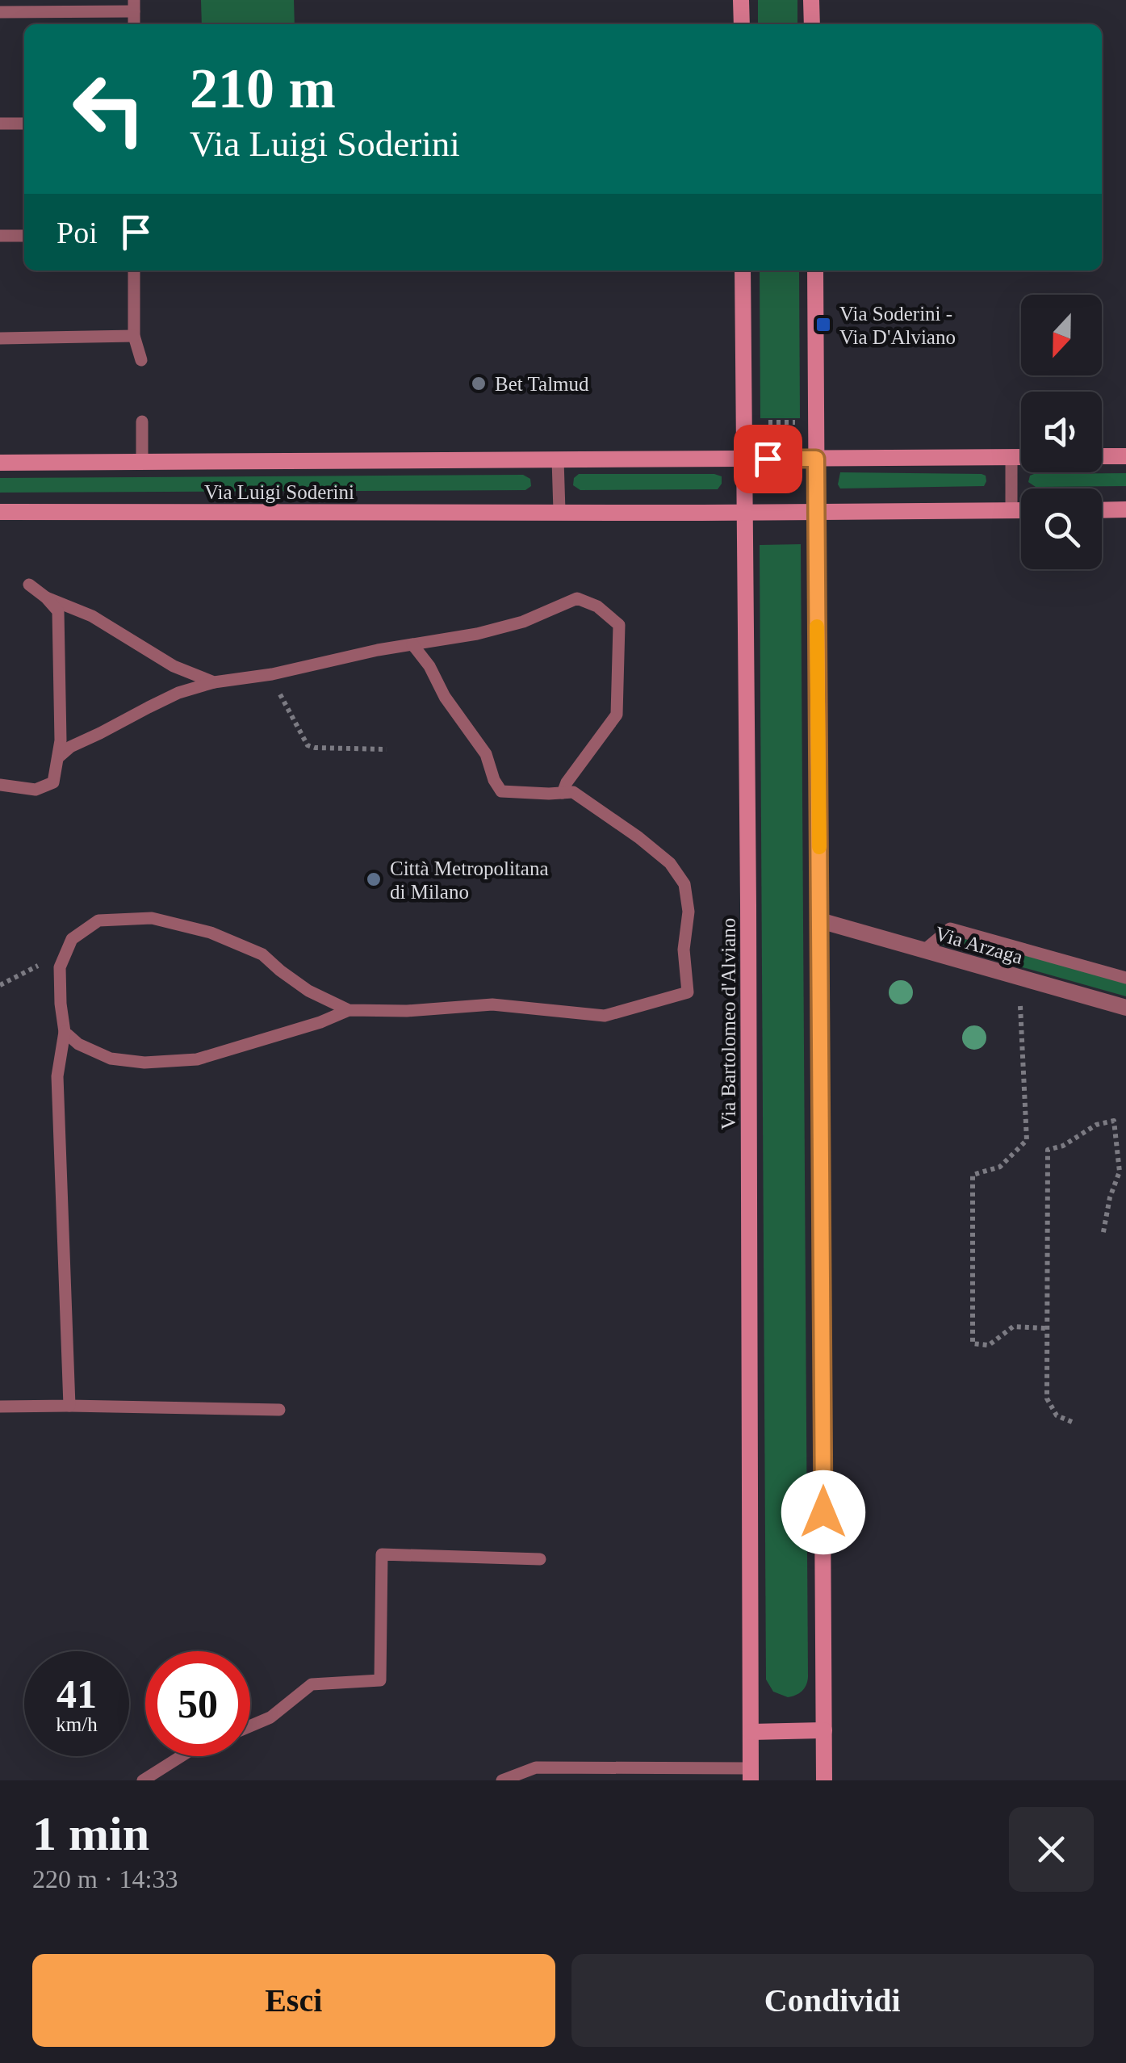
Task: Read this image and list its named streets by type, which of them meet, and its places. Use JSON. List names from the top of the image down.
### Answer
{
  "streets": {
    "main road": ["Via Luigi Soderini", "Via Bartolomeo d'Alviano"],
    "street": ["Via Arzaga"]
  },
  "crossings": [
    ["Via Luigi Soderini", "Via Bartolomeo d'Alviano"]
  ],
  "places": {
    "transit": ["Via Soderini - Via D'Alviano"],
    "other": ["Bet Talmud", "Città Metropolitana di Milano"]
  },
  "north": "bottom",
  "page": {
    "turn": ["210 m", "Via Luigi Soderini"],
    "then": "Poi",
    "speed": "41 km/h",
    "limit": "50",
    "heading": ["1 min", "220 m · 14:33"],
    "buttons": ["Esci", "Condividi"]
  }
}
